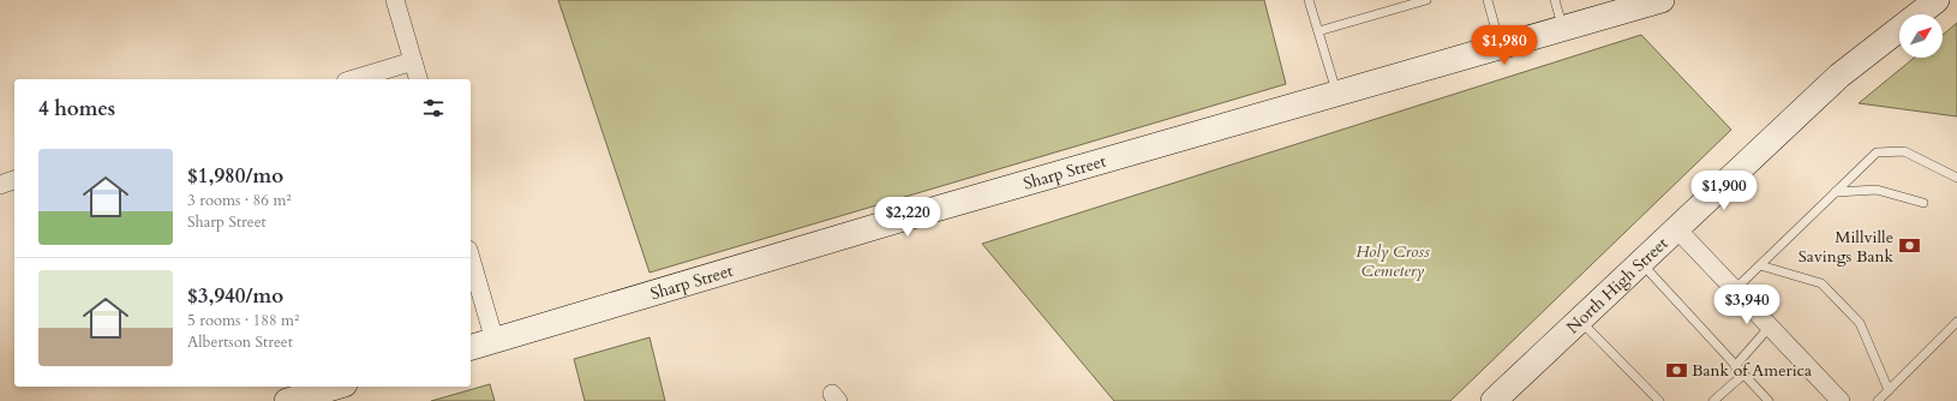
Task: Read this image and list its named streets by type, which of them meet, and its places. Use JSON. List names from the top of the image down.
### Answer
{
  "streets": {
    "street": ["Sharp Street", "North High Street"]
  },
  "parks": ["Holy Cross Cemetery"],
  "places": {
    "bank": ["Millville Savings Bank", "Bank of America"]
  },
  "north": "top right",
  "page": {
    "price": [
      "$1,980",
      "$1,900",
      "$2,220",
      "$3,940"
    ],
    "heading": "4 homes",
    "list": [
      {
        "name": "$1,980/mo",
        "note": "3 rooms · 86 m² · Sharp Street"
      },
      {
        "name": "$3,940/mo",
        "note": "5 rooms · 188 m² · Albertson Street"
      }
    ]
  }
}
